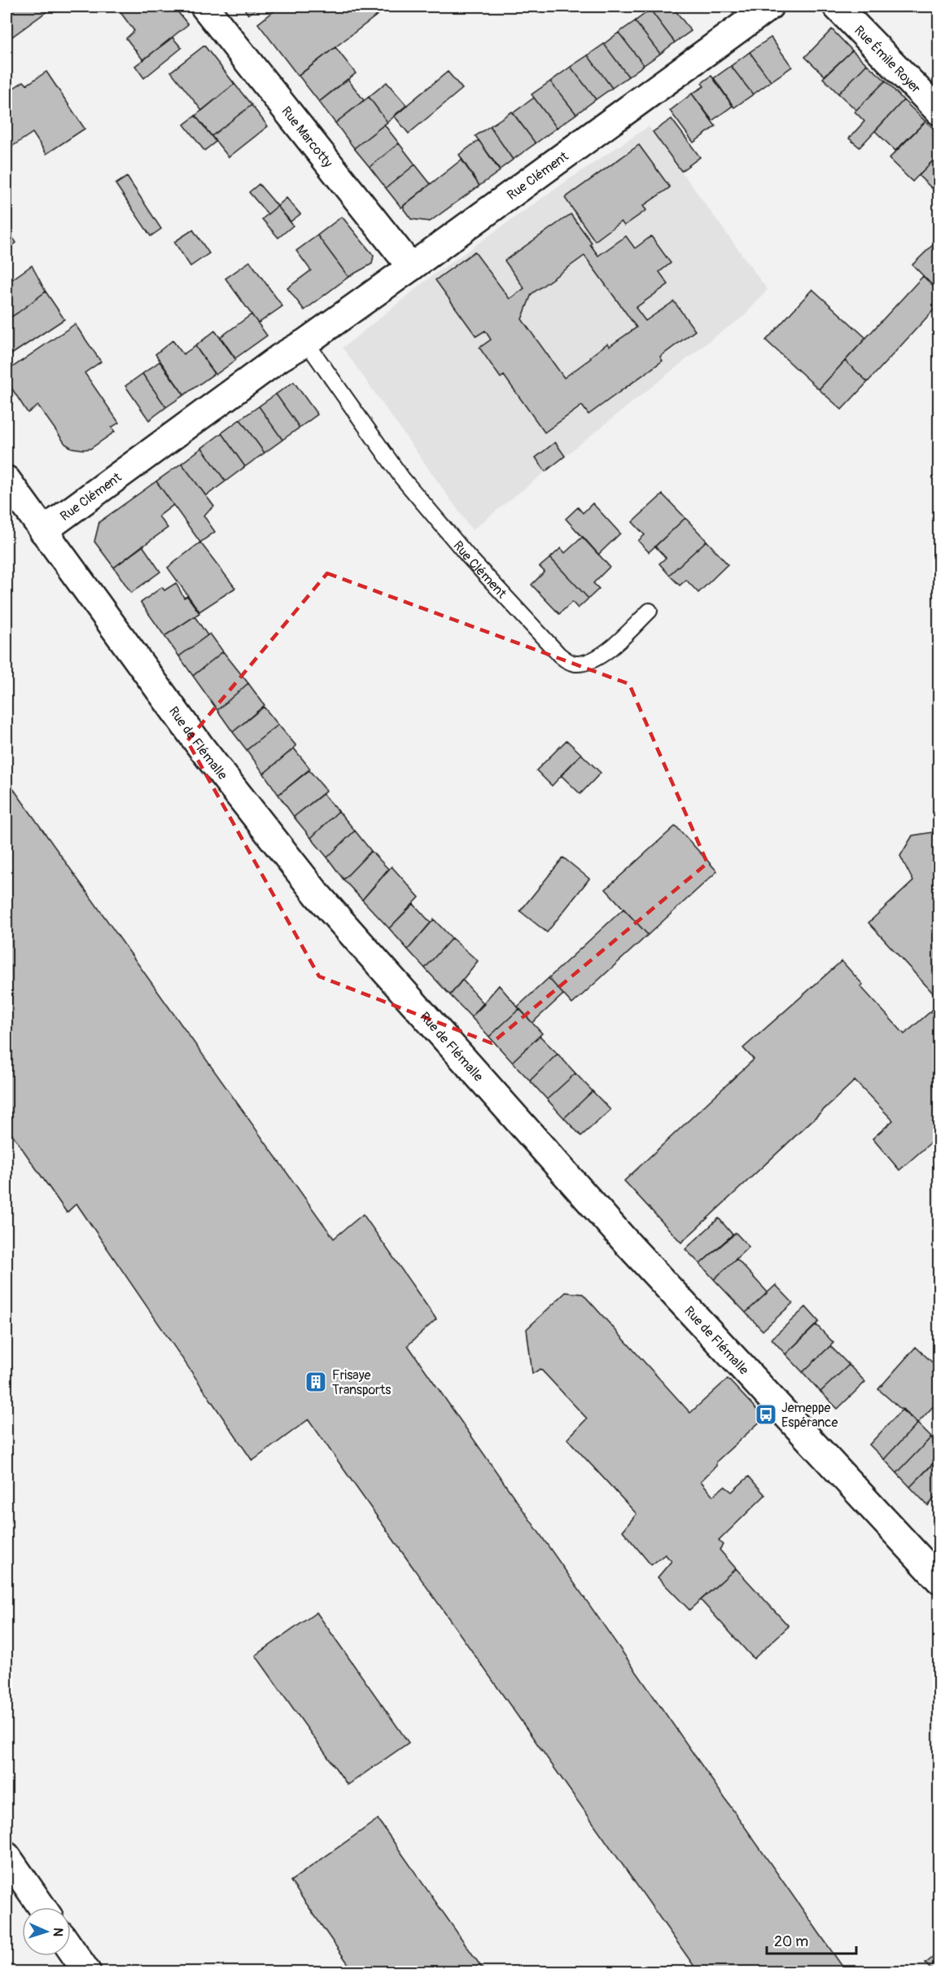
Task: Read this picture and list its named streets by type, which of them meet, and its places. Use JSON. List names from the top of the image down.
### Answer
{
  "streets": {
    "street": [
      "Rue Émile Royer",
      "Rue Marcotty",
      "Rue Clément",
      "Rue de Flémalle"
    ]
  },
  "crossings": [
    ["Rue Marcotty", "Rue Clément"],
    ["Rue Clément", "Rue de Flémalle"]
  ],
  "places": {
    "building": ["Frisaye Transports"],
    "bus stop": ["Jemeppe Espérance"]
  },
  "scale_bar": "20 m",
  "north": "right"
}
